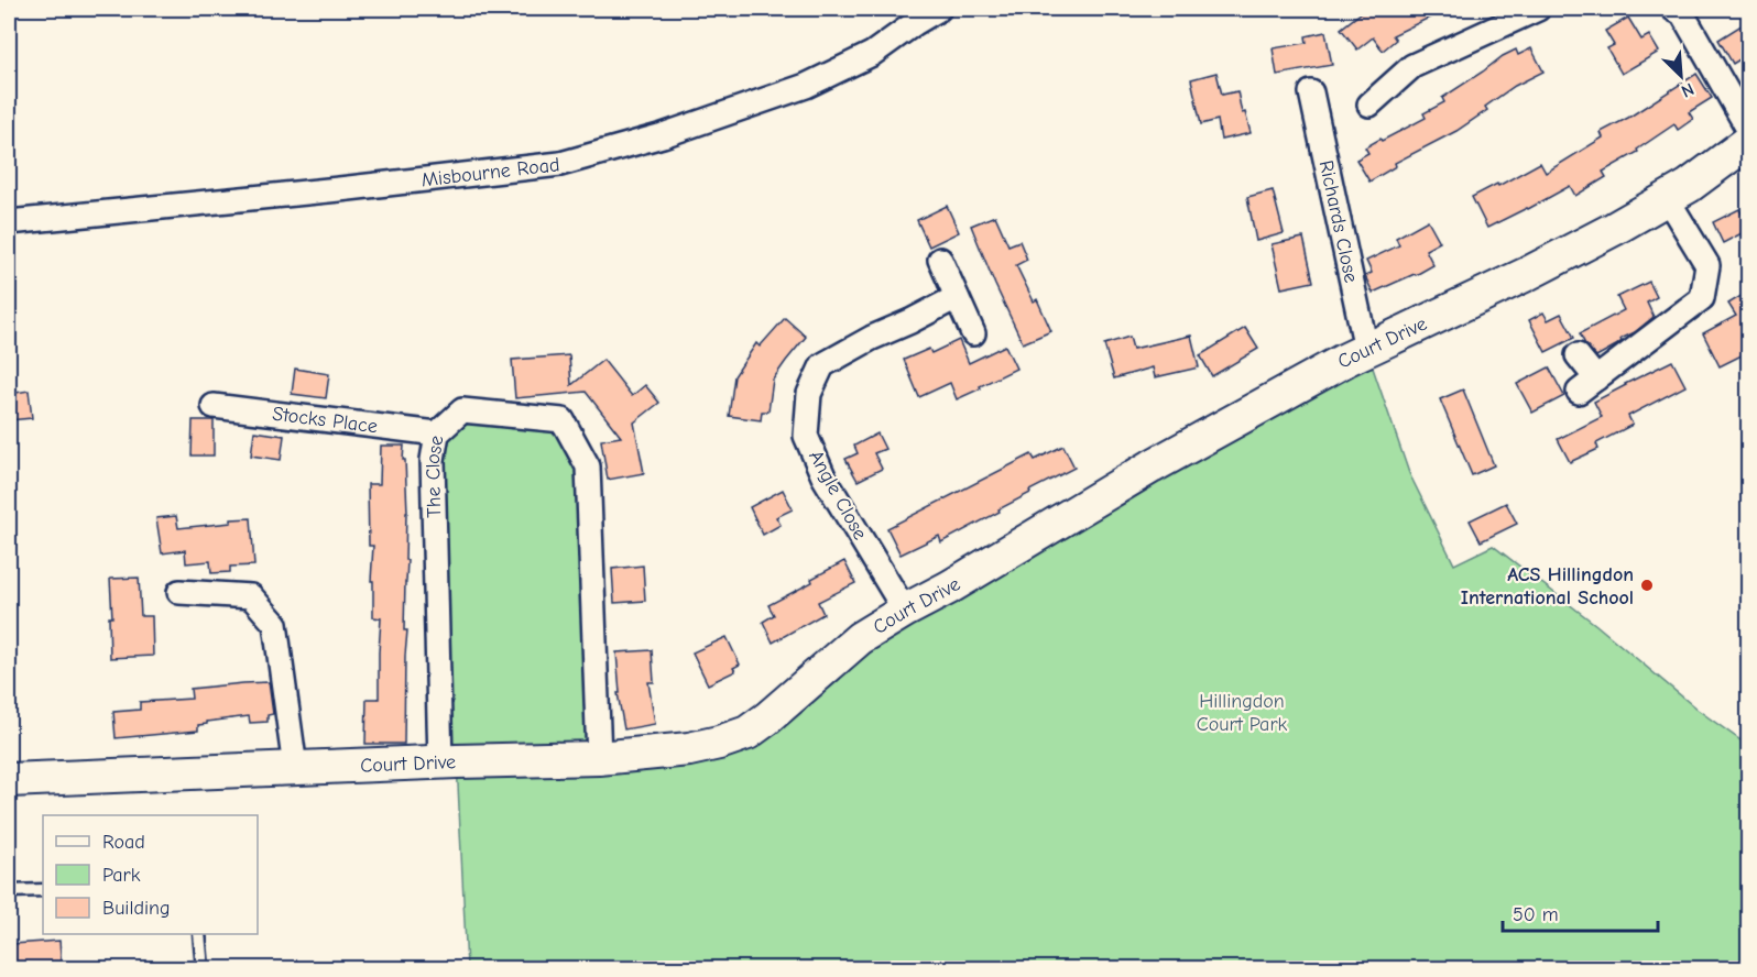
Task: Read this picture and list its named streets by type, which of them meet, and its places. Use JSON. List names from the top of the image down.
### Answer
{
  "streets": {
    "street": [
      "Misbourne Road",
      "Richards Close",
      "Court Drive",
      "Stocks Place",
      "The Close",
      "Angle Close"
    ]
  },
  "crossings": [
    ["Richards Close", "Court Drive"],
    ["Court Drive", "The Close"],
    ["Court Drive", "Angle Close"],
    ["Stocks Place", "The Close"]
  ],
  "parks": ["Hillingdon Court Park"],
  "places": ["ACS Hillingdon International School"],
  "legend": ["Road", "Park", "Building"],
  "scale_bar": "50 m",
  "north": "bottom right"
}
